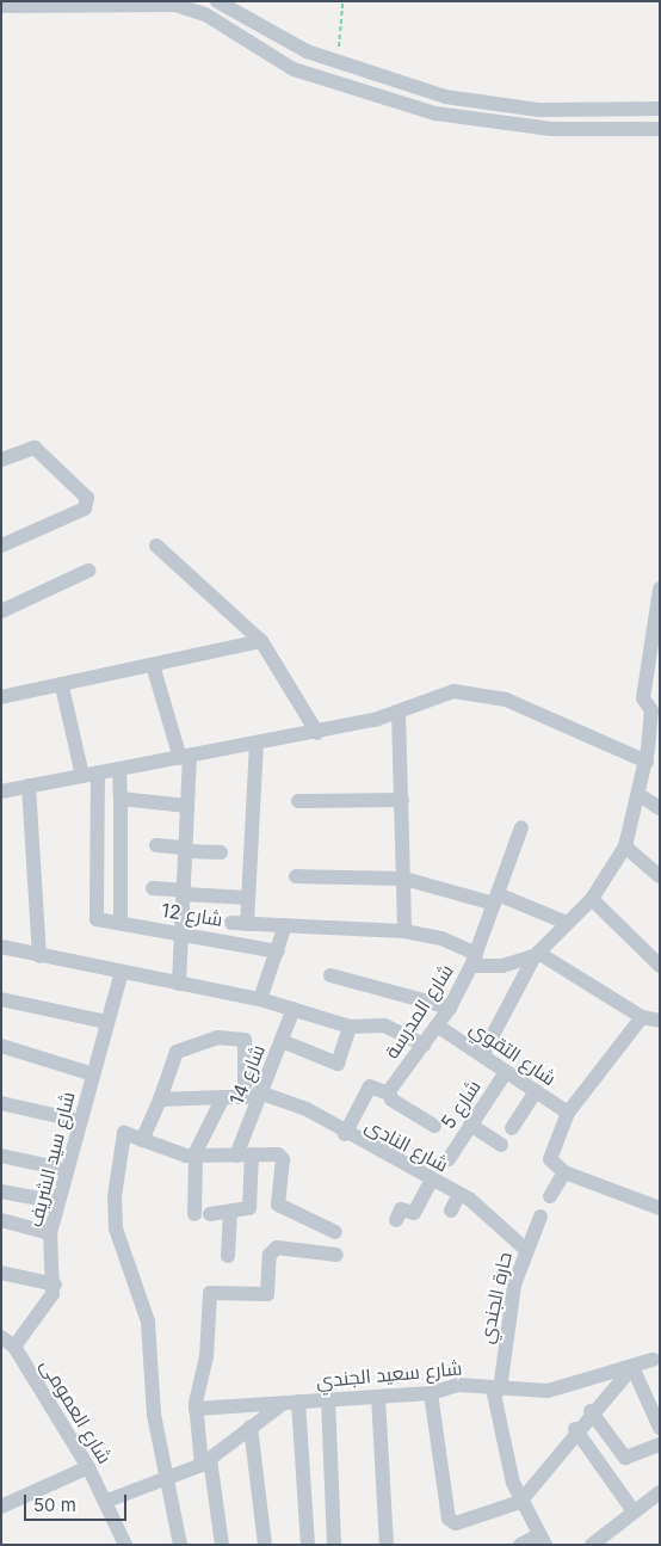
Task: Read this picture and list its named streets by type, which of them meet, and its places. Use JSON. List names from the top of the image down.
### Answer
{
  "streets": {
    "street": [
      "شارع 12",
      "شارع المدرسة",
      "شارع التقوي",
      "شارع 14",
      "شارع 5",
      "شارع النادى",
      "شارع سيد الشريف",
      "حارة الجندي",
      "شارع سعيد الجندي",
      "شارع العمومى"
    ]
  },
  "crossings": [
    ["شارع المدرسة", "شارع التقوي"],
    ["شارع التقوي", "شارع 5"],
    ["شارع 14", "شارع النادى"],
    ["شارع النادى", "حارة الجندي"],
    ["حارة الجندي", "شارع سعيد الجندي"]
  ],
  "scale_bar": "50 m"
}
